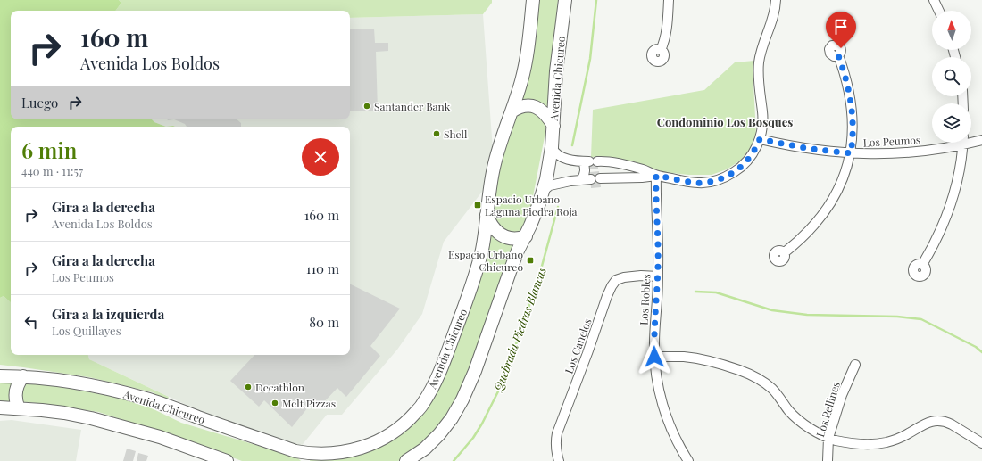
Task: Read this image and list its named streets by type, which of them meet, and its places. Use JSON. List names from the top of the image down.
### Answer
{
  "streets": {
    "main road": ["Avenida Chicureo"],
    "street": [
      "Los Peumos",
      "Los Robles",
      "Los Canelos",
      "Los Pellines"
    ]
  },
  "crossings": [
    ["Los Robles", "Los Canelos"]
  ],
  "districts": ["Condominio Los Bosques"],
  "water": ["Quebrada Piedras Blancas"],
  "places": {
    "other": [
      "Santander Bank",
      "Shell",
      "Decathlon",
      "Melt Pizzas"
    ],
    "transit": ["Espacio Urbano Laguna Piedra Roja", "Espacio Urbano Chicureo"]
  },
  "north": "top",
  "page": {
    "turn": ["160 m", "Avenida Los Boldos"],
    "then": "Luego",
    "heading": ["6 min", "440 m · 11:57"],
    "list": [
      {
        "name": "Gira a la derecha",
        "note": "Avenida Los Boldos",
        "value": "160 m"
      },
      {
        "name": "Gira a la derecha",
        "note": "Los Peumos",
        "value": "110 m"
      },
      {
        "name": "Gira a la izquierda",
        "note": "Los Quillayes",
        "value": "80 m"
      }
    ]
  }
}
